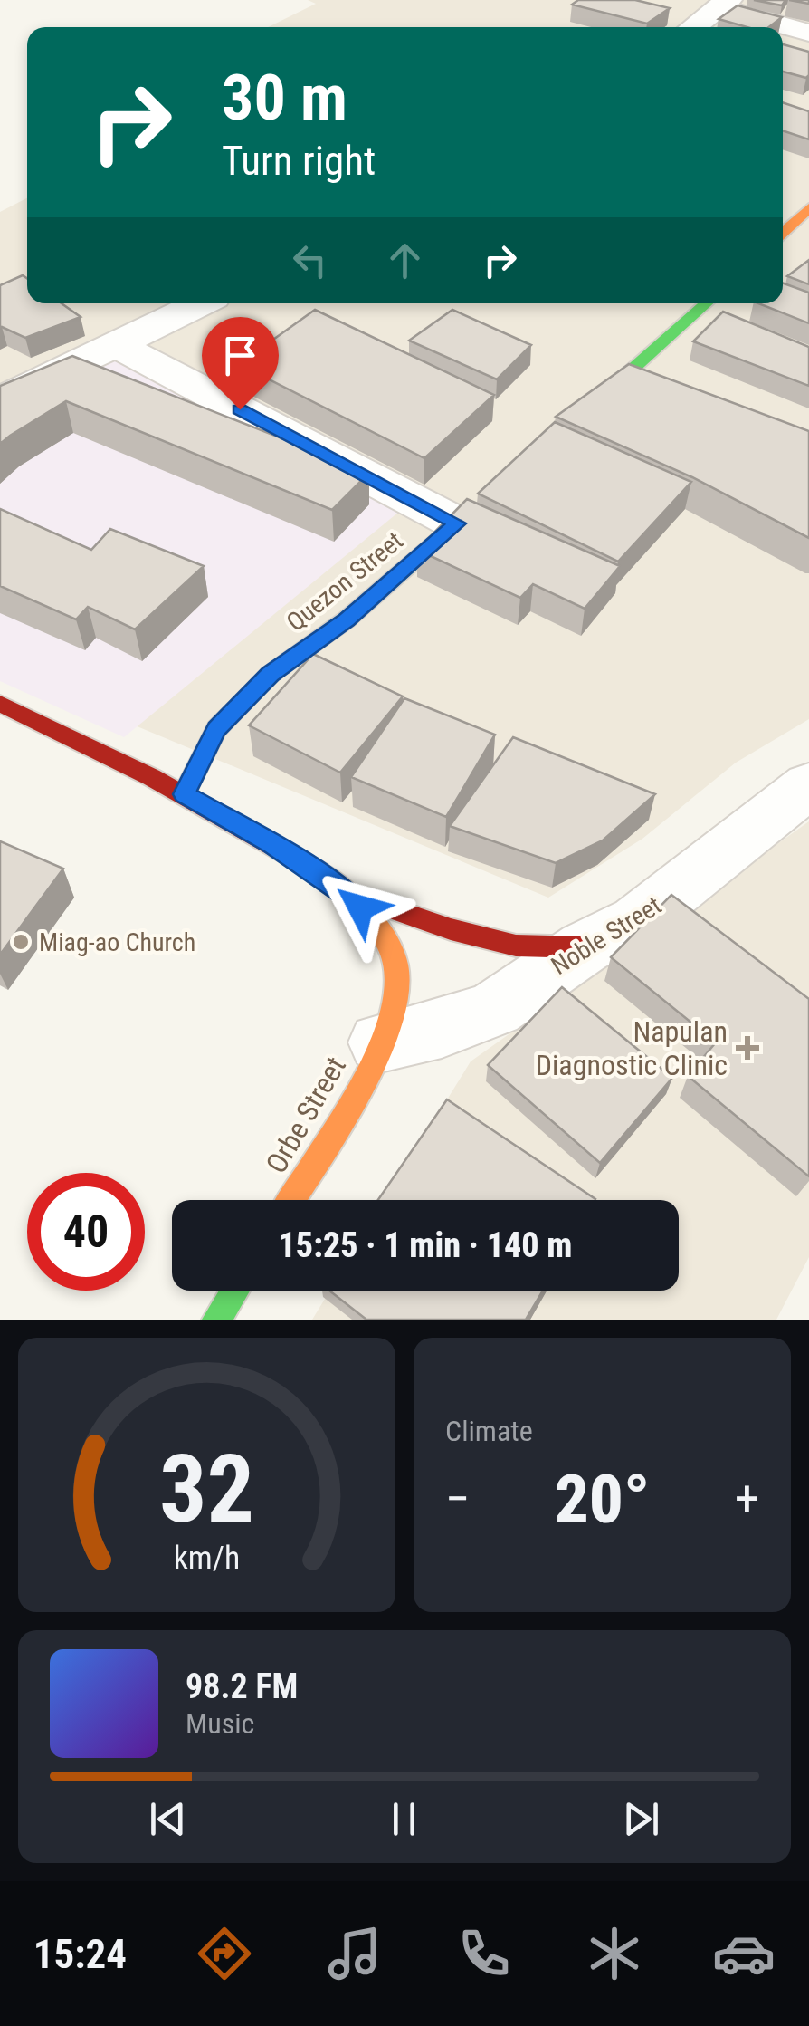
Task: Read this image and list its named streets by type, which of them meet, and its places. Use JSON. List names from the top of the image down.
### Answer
{
  "streets": {
    "street": ["Quezon Street", "Noble Street", "Orbe Street"]
  },
  "crossings": [
    ["Noble Street", "Orbe Street"]
  ],
  "places": {
    "other": ["Miag-ao Church"],
    "health": ["Napulan Diagnostic Clinic"]
  },
  "page": {
    "turn": ["30 m", "Turn right"],
    "limit": "40",
    "trip": "15:25 · 1 min · 140 m",
    "tile": "Climate",
    "heat": ["−", "20°", "+"],
    "song": ["98.2 FM", "Music"],
    "tabs": "15:24",
    "gauge": ["32", "km/h"]
  }
}
